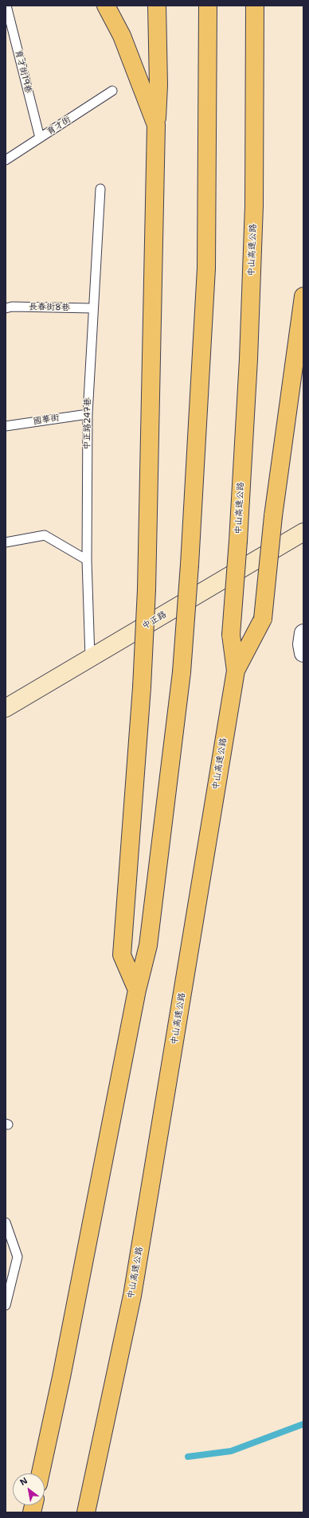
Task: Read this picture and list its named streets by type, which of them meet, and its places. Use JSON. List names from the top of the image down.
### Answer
{
  "streets": {
    "highway": ["中山高速公路"],
    "main road": ["中正路"],
    "lane": [
      "育才街19巷",
      "育才街",
      "長春街8巷",
      "國華街",
      "中正路247巷"
    ]
  },
  "crossings": [
    ["育才街19巷", "育才街"],
    ["長春街8巷", "中正路247巷"],
    ["國華街", "中正路247巷"],
    ["中正路247巷", "中正路"]
  ],
  "north": "top left"
}
